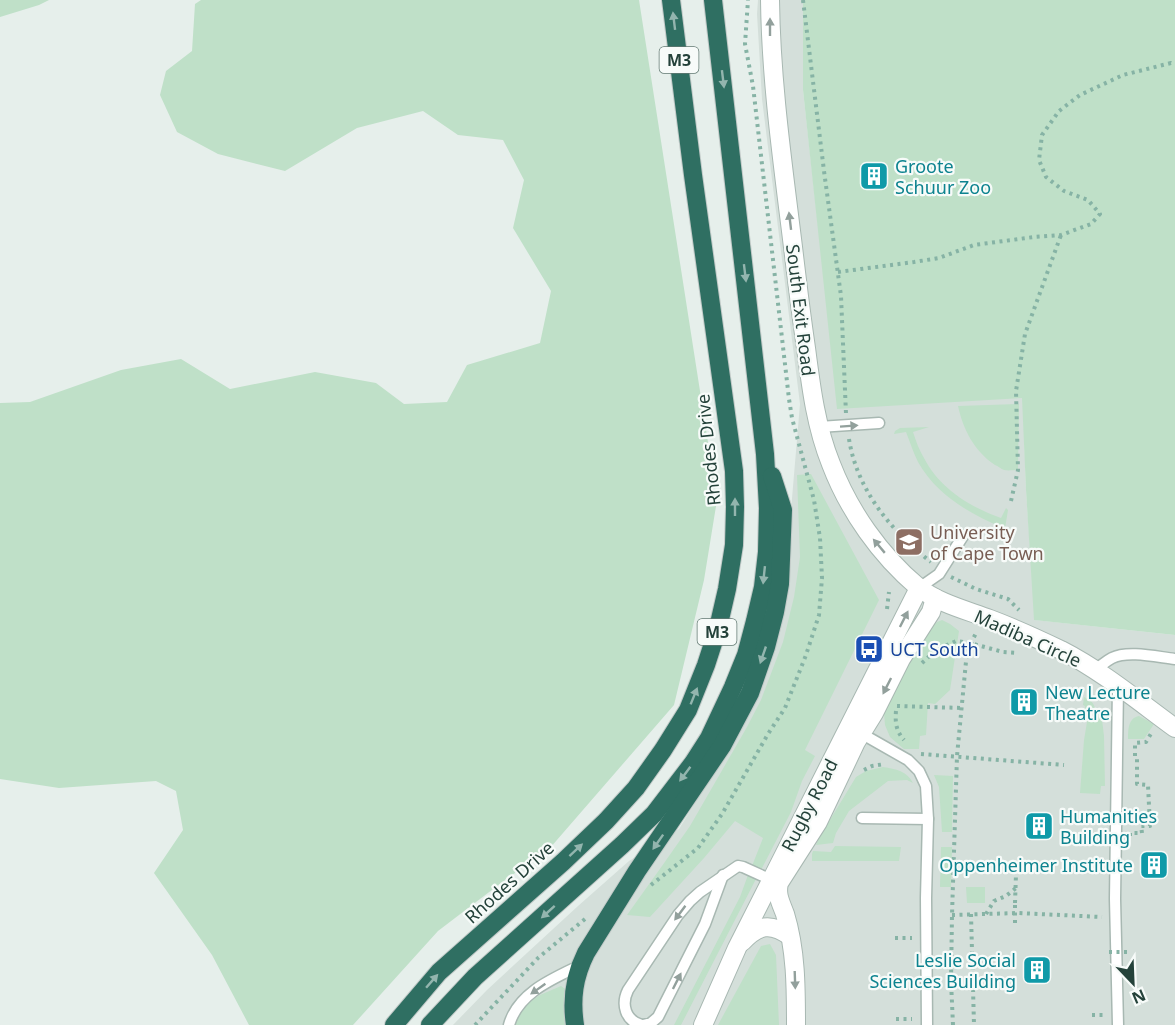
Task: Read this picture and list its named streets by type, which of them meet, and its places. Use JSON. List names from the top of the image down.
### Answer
{
  "streets": {
    "highway": ["M3", "Rhodes Drive"],
    "street": ["South Exit Road", "Madiba Circle", "Rugby Road"]
  },
  "crossings": [
    ["South Exit Road", "Madiba Circle"],
    ["South Exit Road", "Rugby Road"],
    ["Madiba Circle", "Rugby Road"]
  ],
  "one_way": ["South Exit Road"],
  "places": {
    "building": [
      "Groote Schuur Zoo",
      "New Lecture Theatre",
      "Humanities Building",
      "Oppenheimer Institute",
      "Leslie Social Sciences Building"
    ],
    "school or university": ["University of Cape Town"],
    "bus stop": ["UCT South"]
  },
  "north": "bottom right"
}
